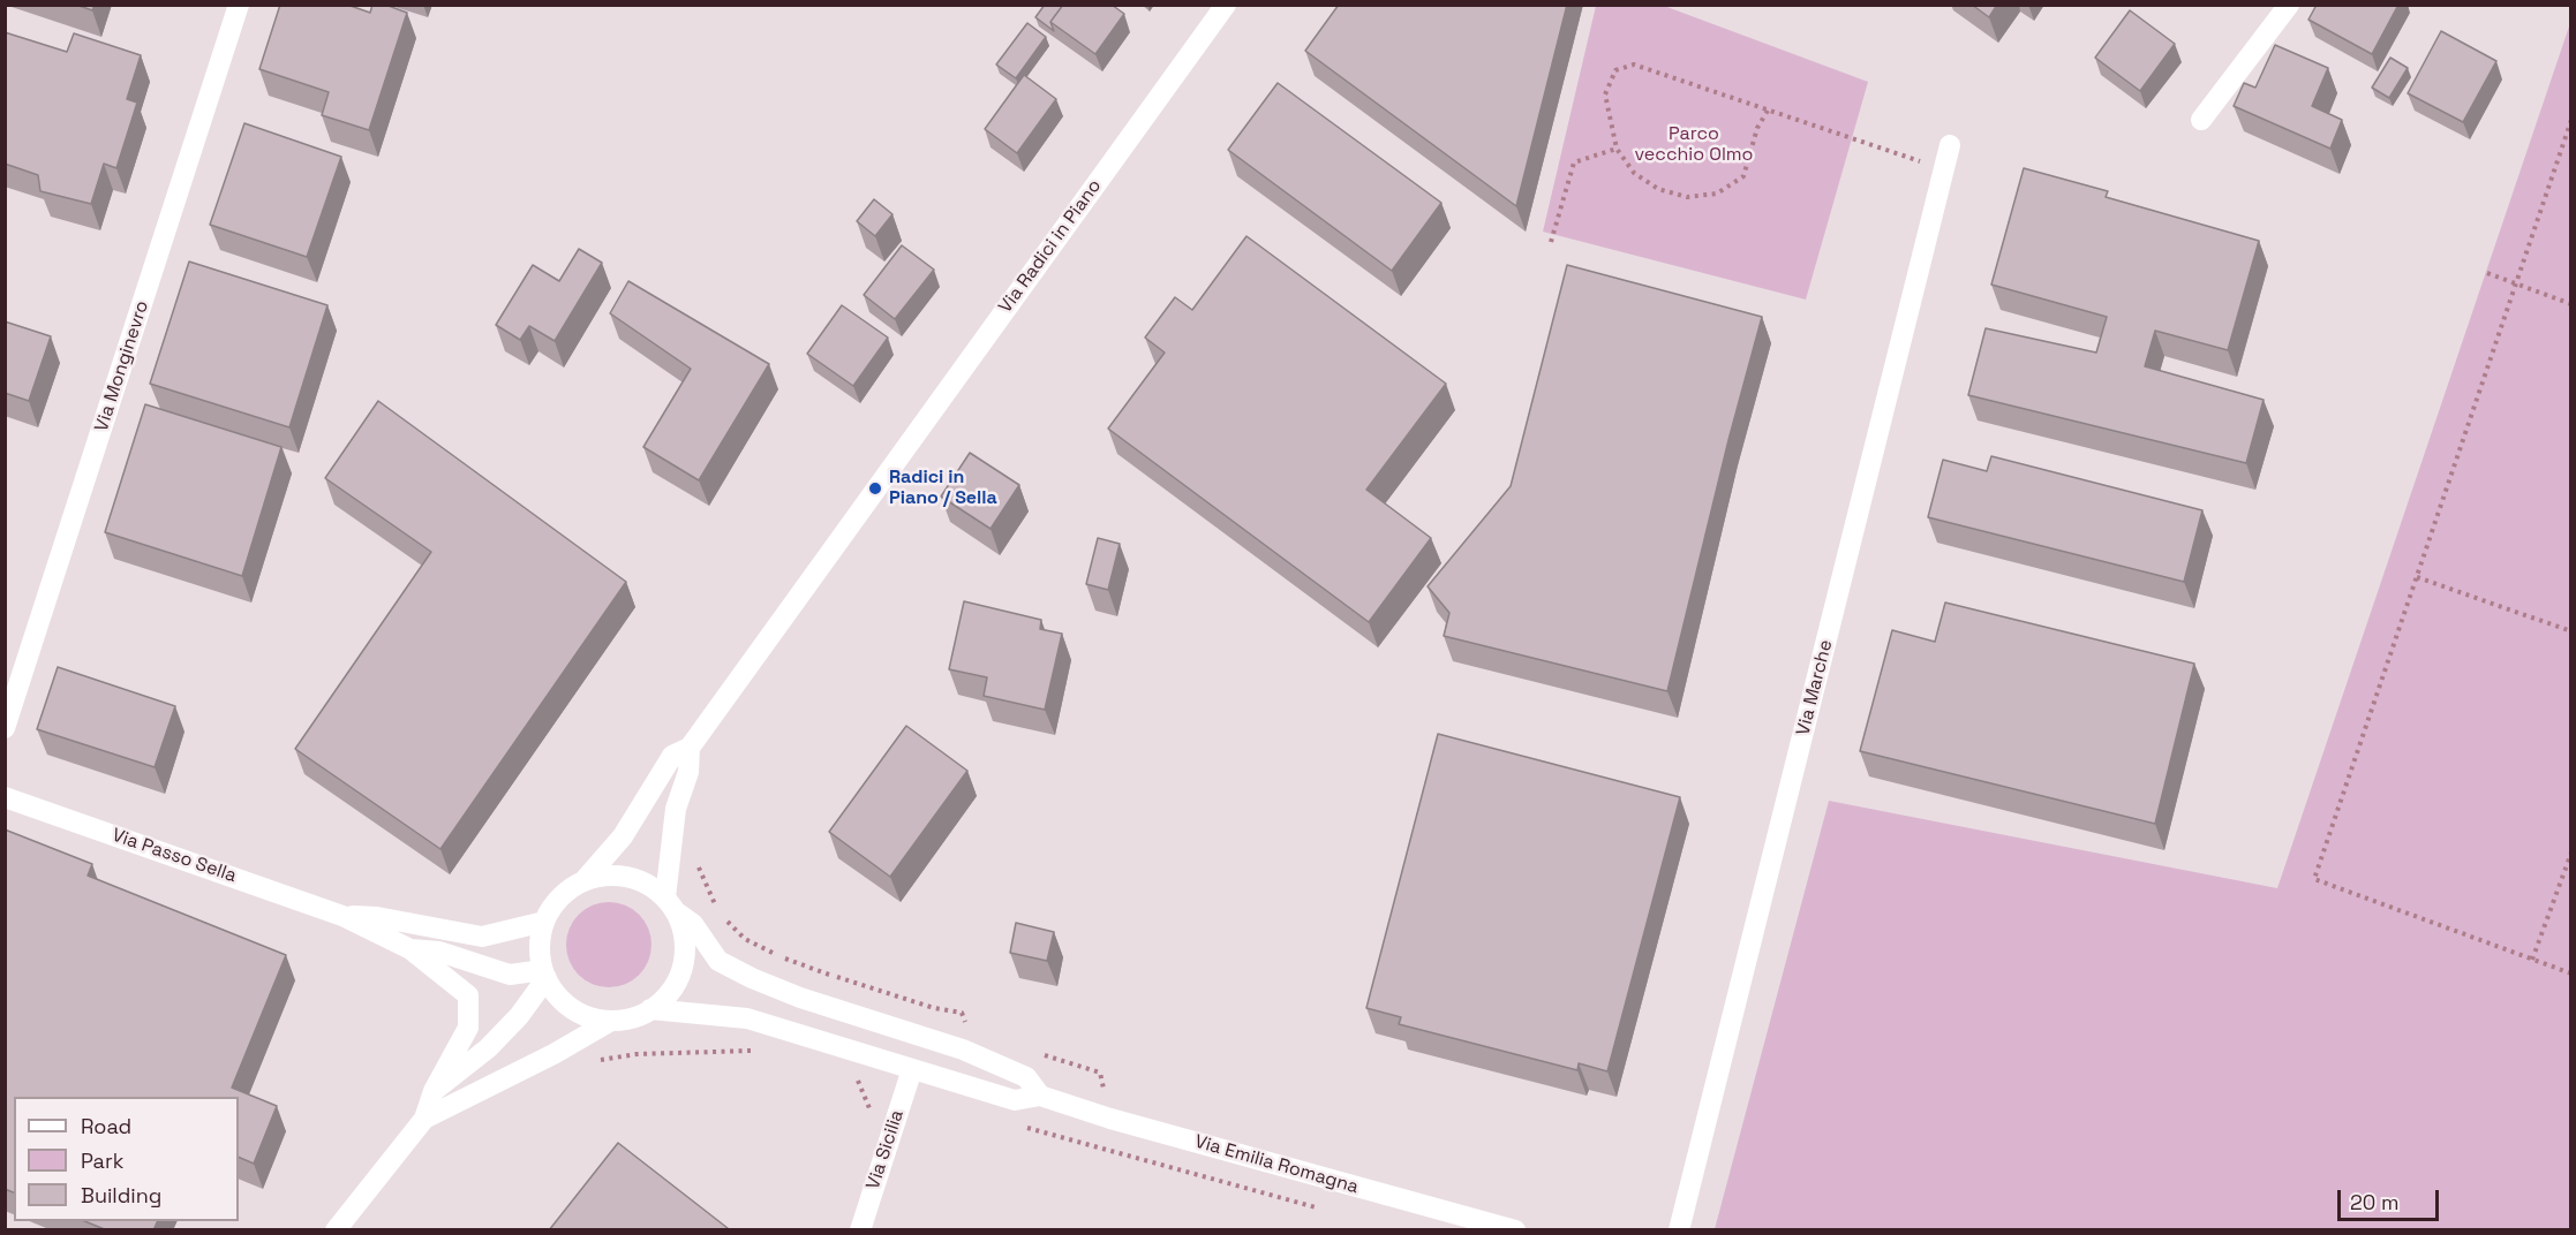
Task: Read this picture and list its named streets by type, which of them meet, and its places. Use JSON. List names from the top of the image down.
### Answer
{
  "streets": {
    "street": [
      "Via Radici in Piano",
      "Via Monginevro",
      "Via Marche",
      "Via Passo Sella",
      "Via Sicilia",
      "Via Emilia Romagna"
    ]
  },
  "crossings": [
    ["Via Passo Sella", "Via Emilia Romagna"],
    ["Via Sicilia", "Via Emilia Romagna"]
  ],
  "parks": ["Parco vecchio Olmo"],
  "places": ["Radici in Piano / Sella"],
  "legend": ["Road", "Park", "Building"],
  "scale_bar": "20 m"
}
